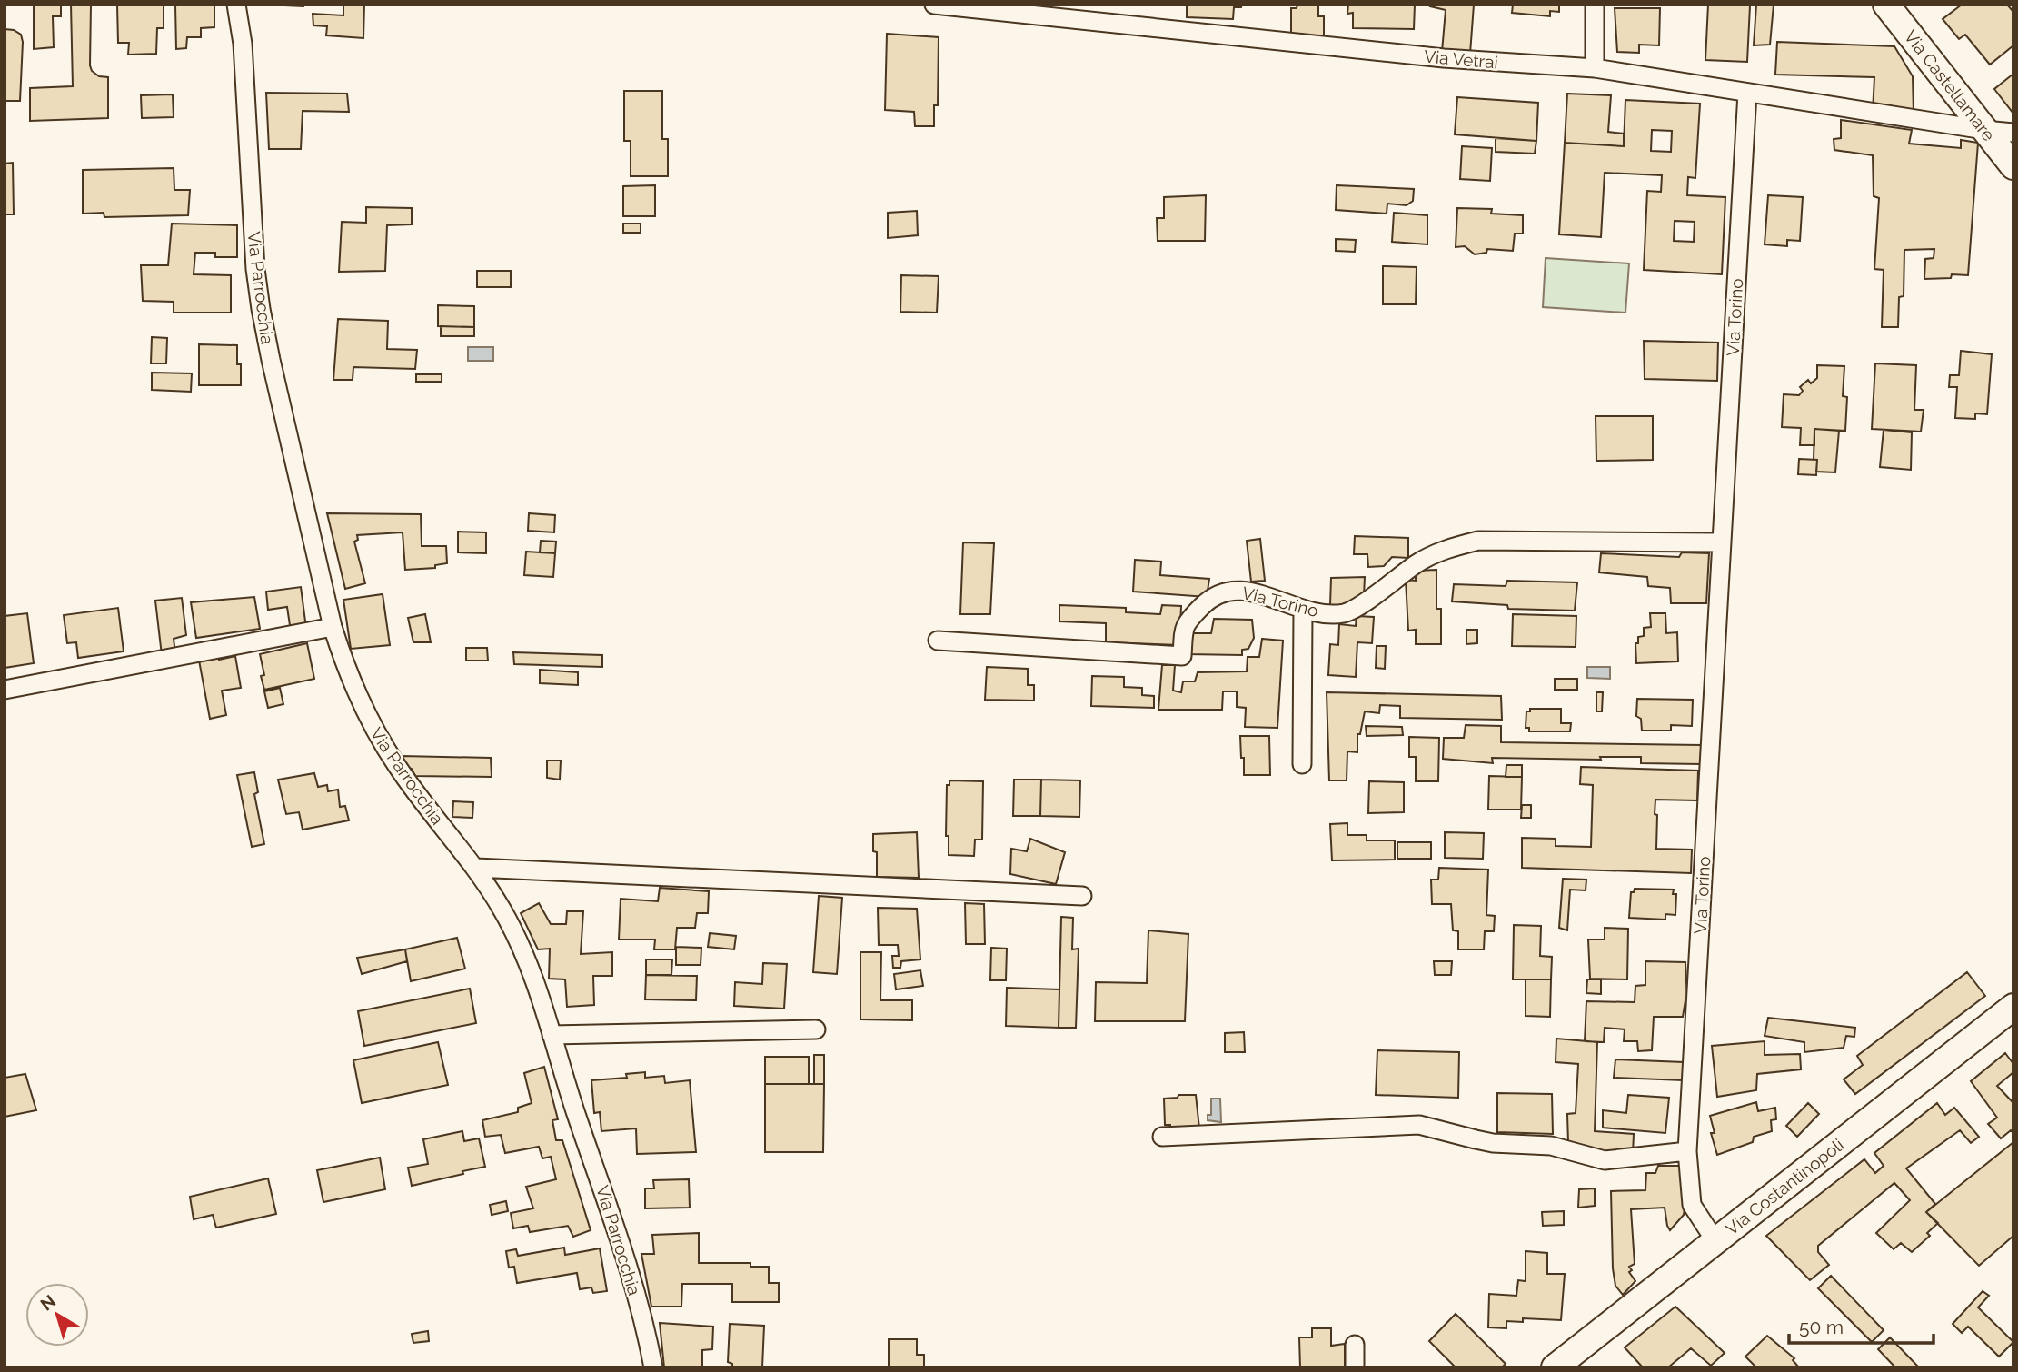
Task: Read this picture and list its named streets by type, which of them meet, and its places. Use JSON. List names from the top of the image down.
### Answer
{
  "streets": {
    "street": [
      "Via Vetrai",
      "Via Castellamare",
      "Via Parrocchia",
      "Via Torino",
      "Via Costantinopoli"
    ]
  },
  "crossings": [
    ["Via Vetrai", "Via Castellamare"],
    ["Via Vetrai", "Via Torino"],
    ["Via Torino", "Via Costantinopoli"]
  ],
  "scale_bar": "50 m",
  "north": "top left"
}
